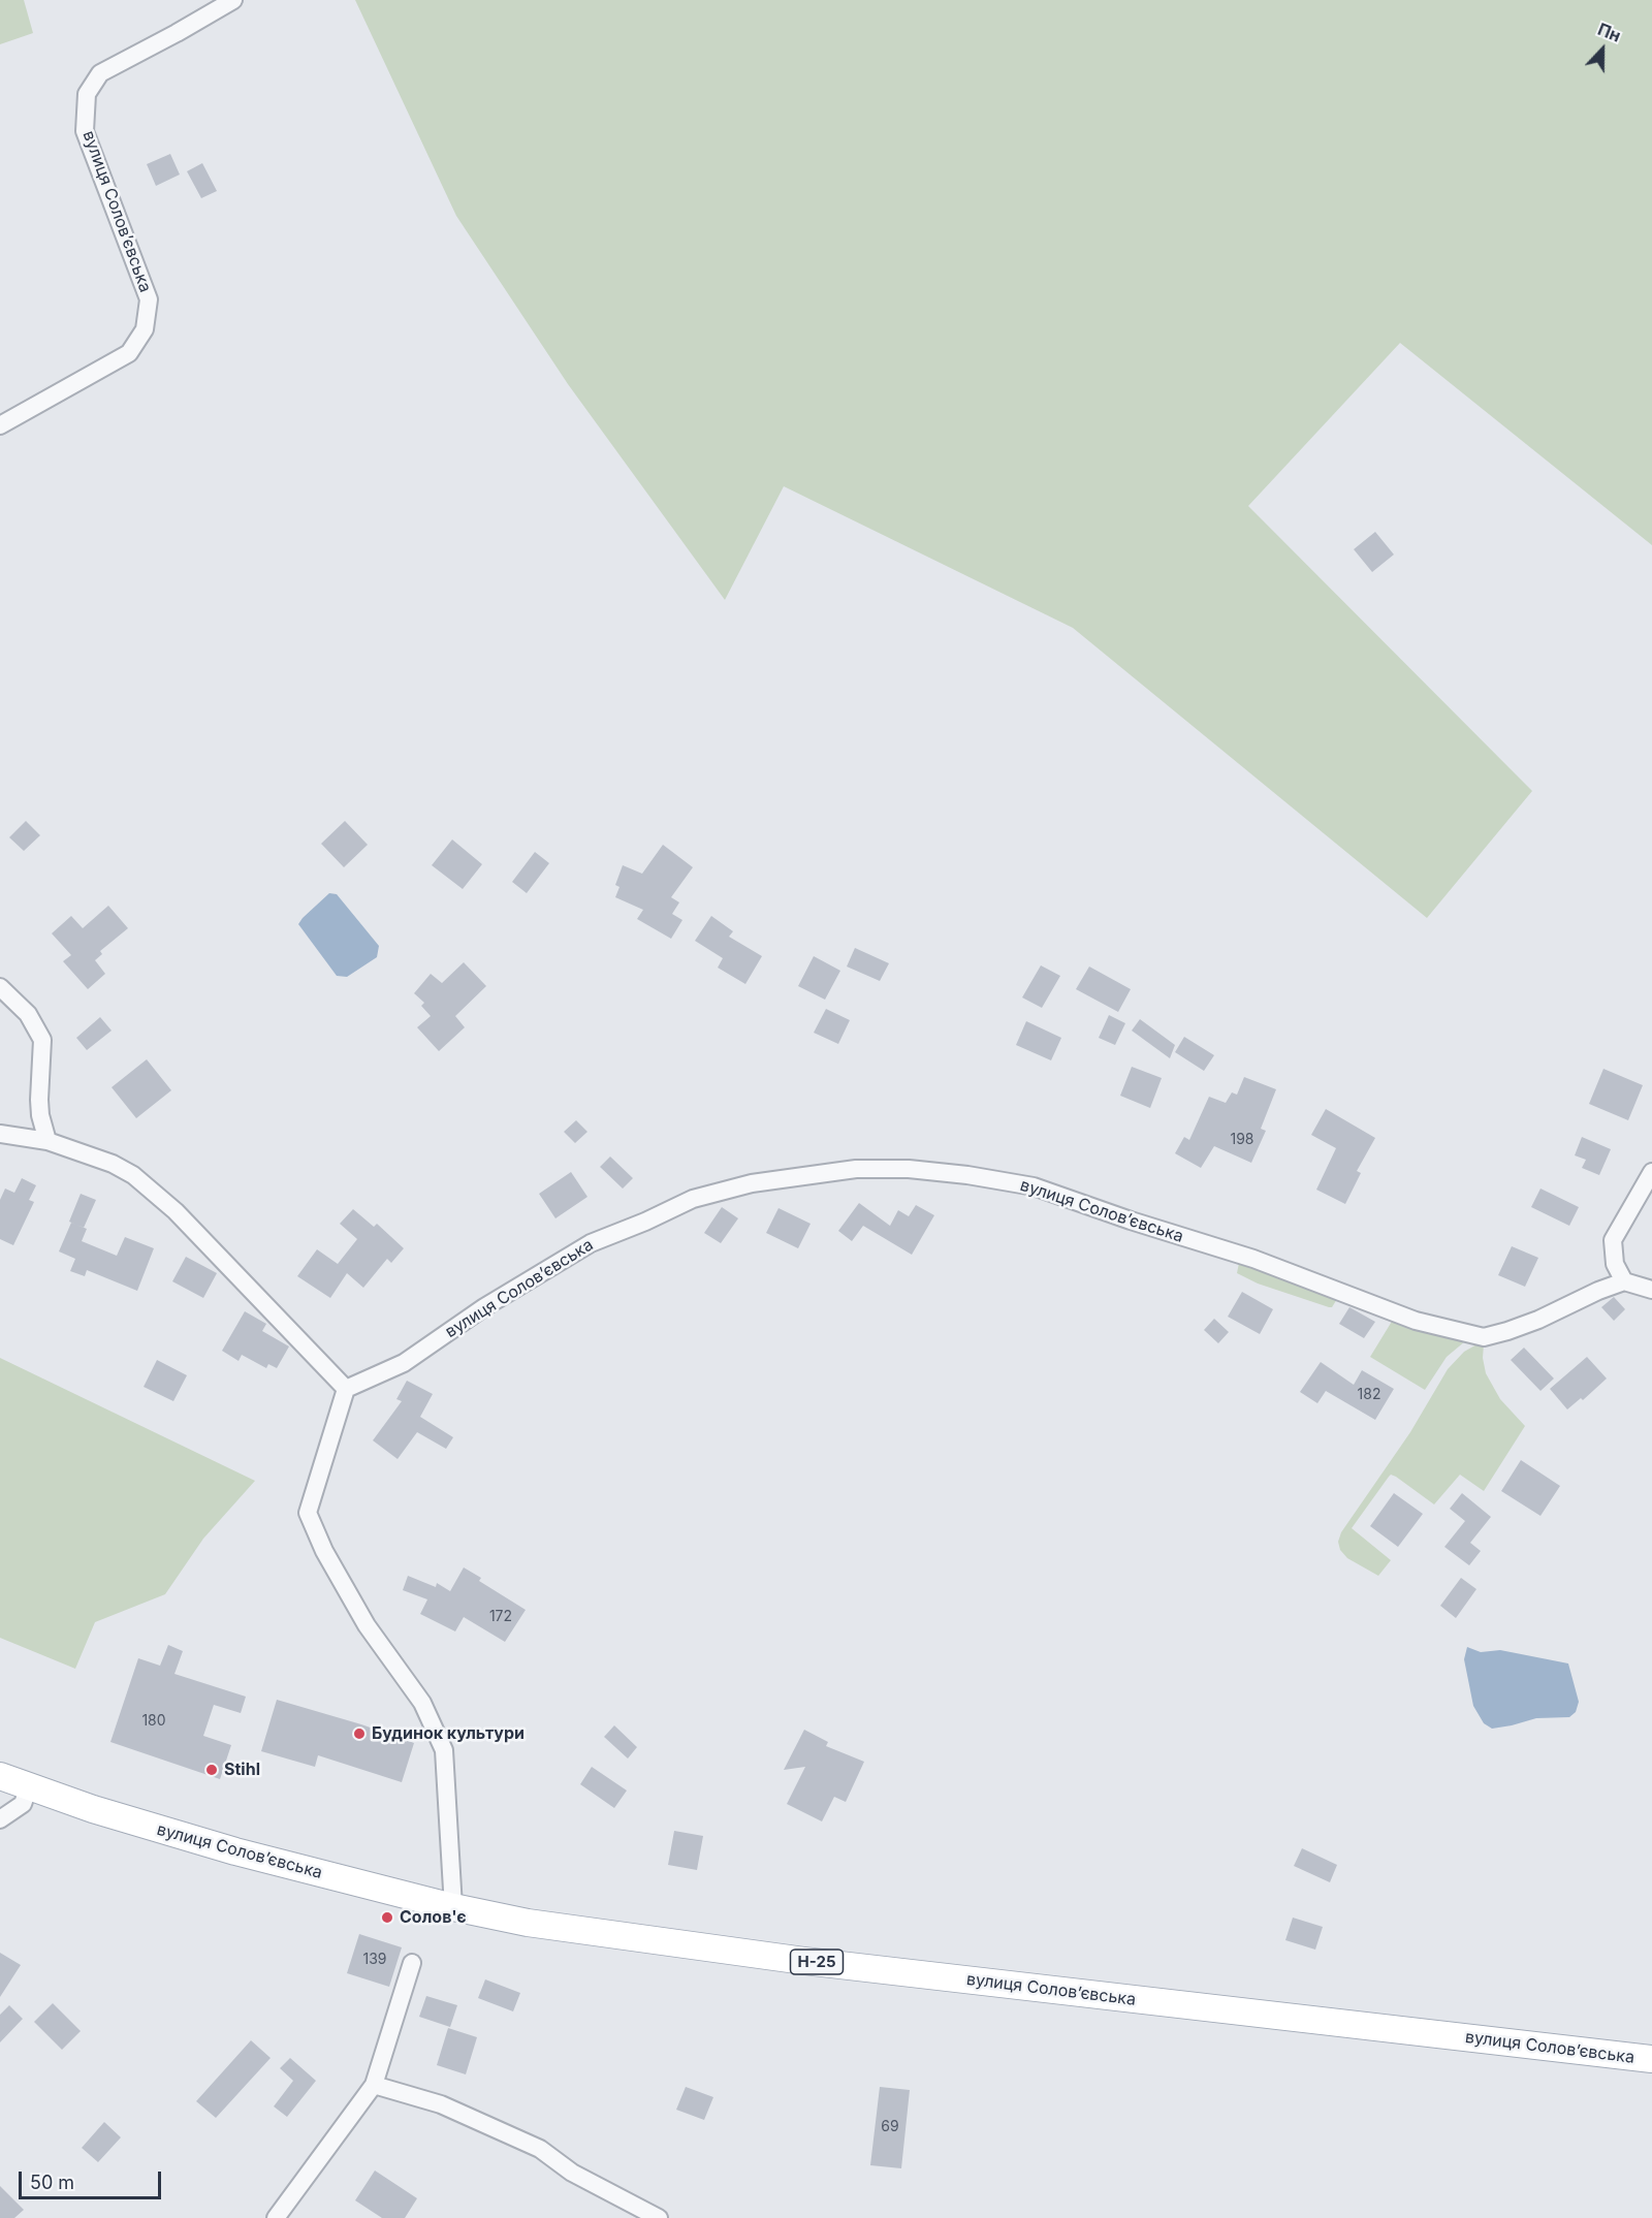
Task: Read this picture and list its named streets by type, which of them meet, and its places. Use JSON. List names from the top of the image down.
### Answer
{
  "streets": {
    "main road": ["вулиця Соловʼєвська", "Н-25"]
  },
  "places": ["Будинок культури", "Stihl", "Солов'є"],
  "house_numbers": [
    "198",
    "182",
    "172",
    "180",
    "139",
    "69"
  ],
  "scale_bar": "50 m",
  "north": "top"
}
